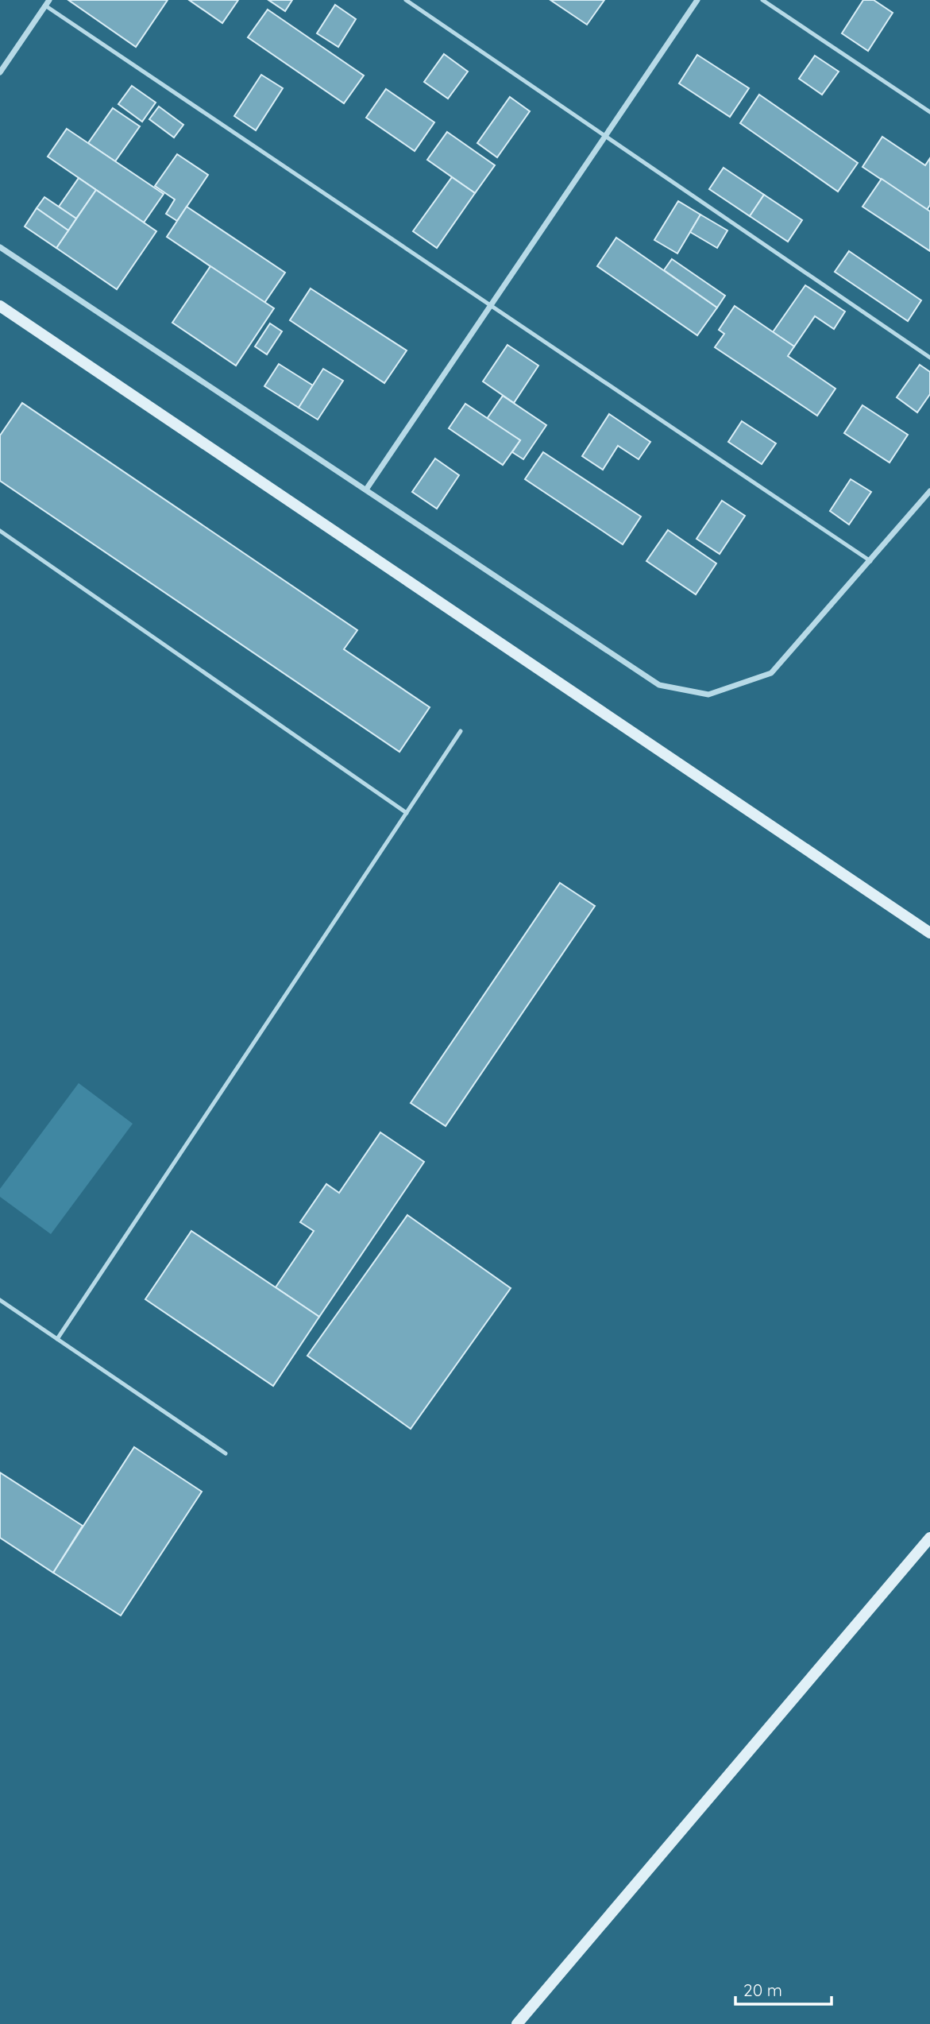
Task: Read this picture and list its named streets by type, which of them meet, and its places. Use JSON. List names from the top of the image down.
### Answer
{
  "scale_bar": "20 m"
}
